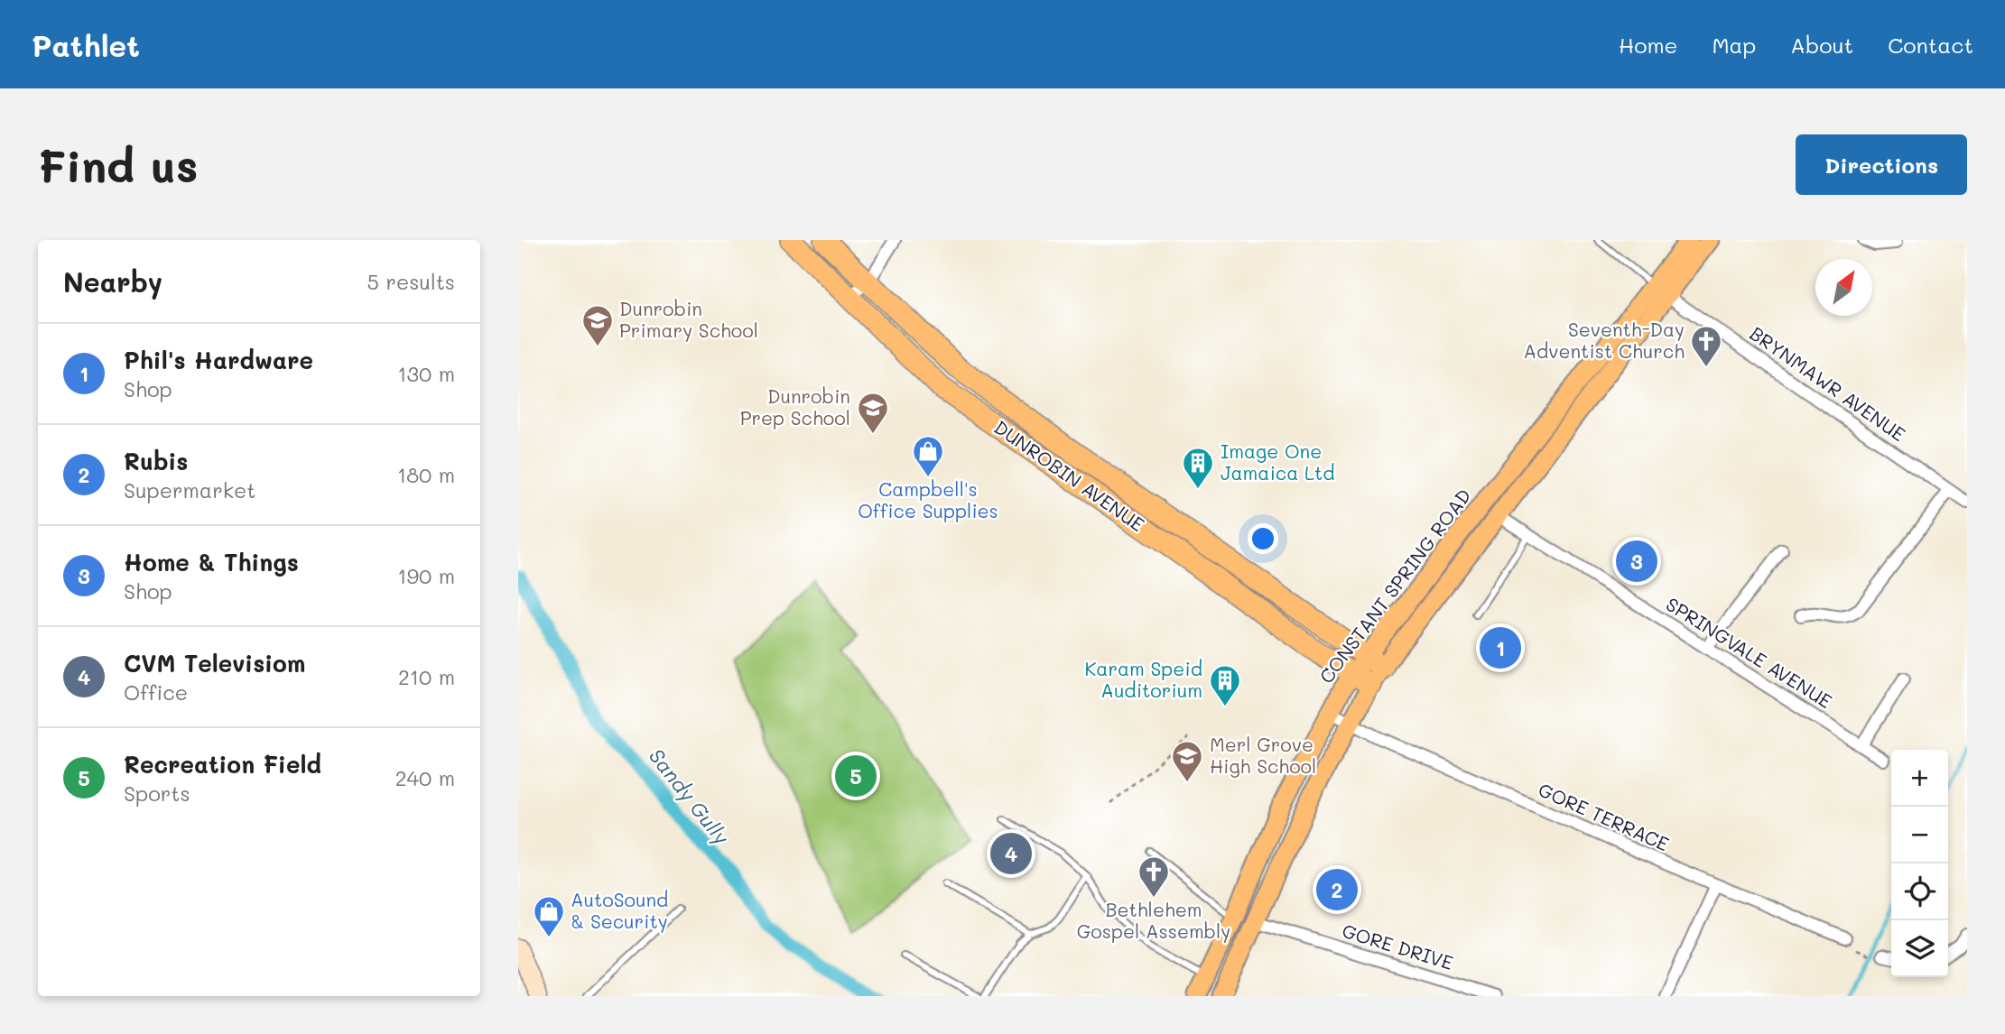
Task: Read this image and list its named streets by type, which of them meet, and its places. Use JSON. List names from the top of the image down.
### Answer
{
  "streets": {
    "highway": ["DUNROBIN AVENUE"],
    "main road": ["CONSTANT SPRING ROAD"],
    "street": [
      "BRYNMAWR AVENUE",
      "SPRINGVALE AVENUE",
      "GORE TERRACE",
      "GORE DRIVE"
    ]
  },
  "crossings": [
    ["BRYNMAWR AVENUE", "CONSTANT SPRING ROAD"],
    ["DUNROBIN AVENUE", "CONSTANT SPRING ROAD"],
    ["CONSTANT SPRING ROAD", "SPRINGVALE AVENUE"],
    ["CONSTANT SPRING ROAD", "GORE TERRACE"],
    ["CONSTANT SPRING ROAD", "GORE DRIVE"]
  ],
  "water": ["Sandy Gully"],
  "places": {
    "school or university": ["Dunrobin Primary School", "Dunrobin Prep School", "Merl Grove High School"],
    "church": ["Seventh-Day Adventist Church", "Bethlehem Gospel Assembly"],
    "shop": ["Campbell's Office Supplies", "AutoSound & Security"],
    "building": ["Image One Jamaica Ltd", "Karam Speid Auditorium"]
  },
  "north": "top right",
  "page": {
    "header": "Pathlet",
    "nav": [
      "Home",
      "Map",
      "About",
      "Contact"
    ],
    "buttons": "Directions",
    "title": "Find us",
    "heading": ["Nearby", "5 results"],
    "list": [
      {
        "mark": "1",
        "name": "Phil's Hardware",
        "note": "Shop",
        "value": "130 m"
      },
      {
        "mark": "2",
        "name": "Rubis",
        "note": "Supermarket",
        "value": "180 m"
      },
      {
        "mark": "3",
        "name": "Home & Things",
        "note": "Shop",
        "value": "190 m"
      },
      {
        "mark": "4",
        "name": "CVM Televisiom",
        "note": "Office",
        "value": "210 m"
      },
      {
        "mark": "5",
        "name": "Recreation Field",
        "note": "Sports",
        "value": "240 m"
      }
    ],
    "pins": [
      "3",
      "1",
      "5",
      "4",
      "2"
    ],
    "map_buttons": ["+", "−"]
  }
}
